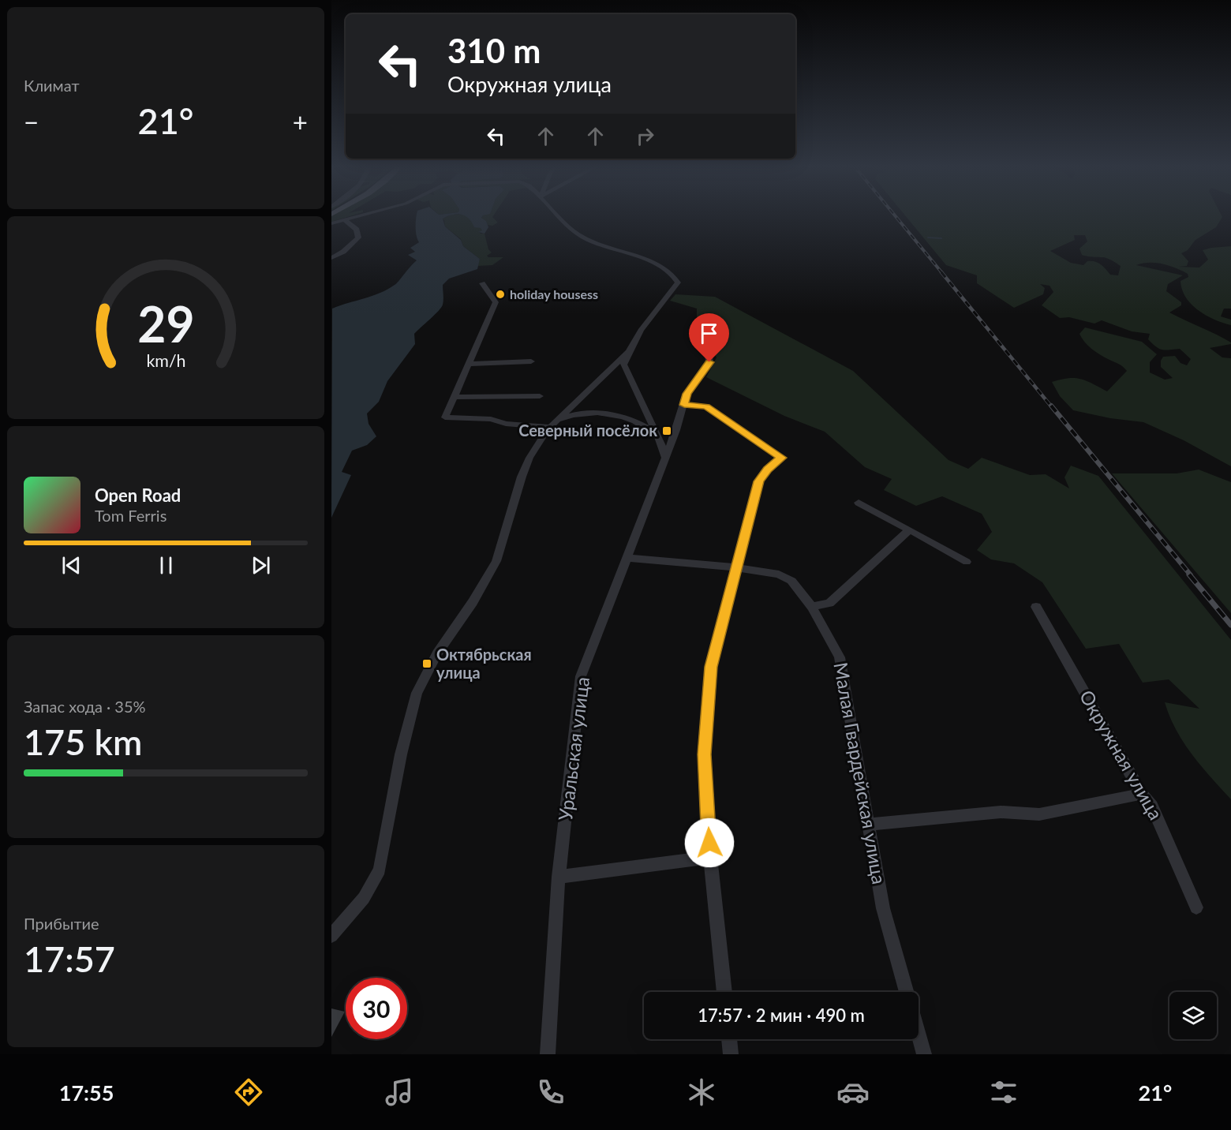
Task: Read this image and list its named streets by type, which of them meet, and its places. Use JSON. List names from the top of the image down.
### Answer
{
  "streets": {
    "street": ["Уральская улица", "Окружная улица", "Малая Гвардейская улица"]
  },
  "crossings": [
    ["Уральская улица", "Малая Гвардейская улица"]
  ],
  "places": {
    "other": ["holiday housess"],
    "transit": ["Северный посёлок", "Октябрьская улица"]
  },
  "page": {
    "tile": [
      "Климат",
      ["Запас хода · 35%", "175 km"],
      ["Прибытие", "17:57"]
    ],
    "turn": ["310 m", "Окружная улица"],
    "heat": ["−", "21°", "+"],
    "song": ["Open Road", "Tom Ferris"],
    "limit": "30",
    "trip": "17:57 · 2 мин · 490 m",
    "tabs": ["17:55", "21°"],
    "gauge": ["29", "km/h"]
  }
}
